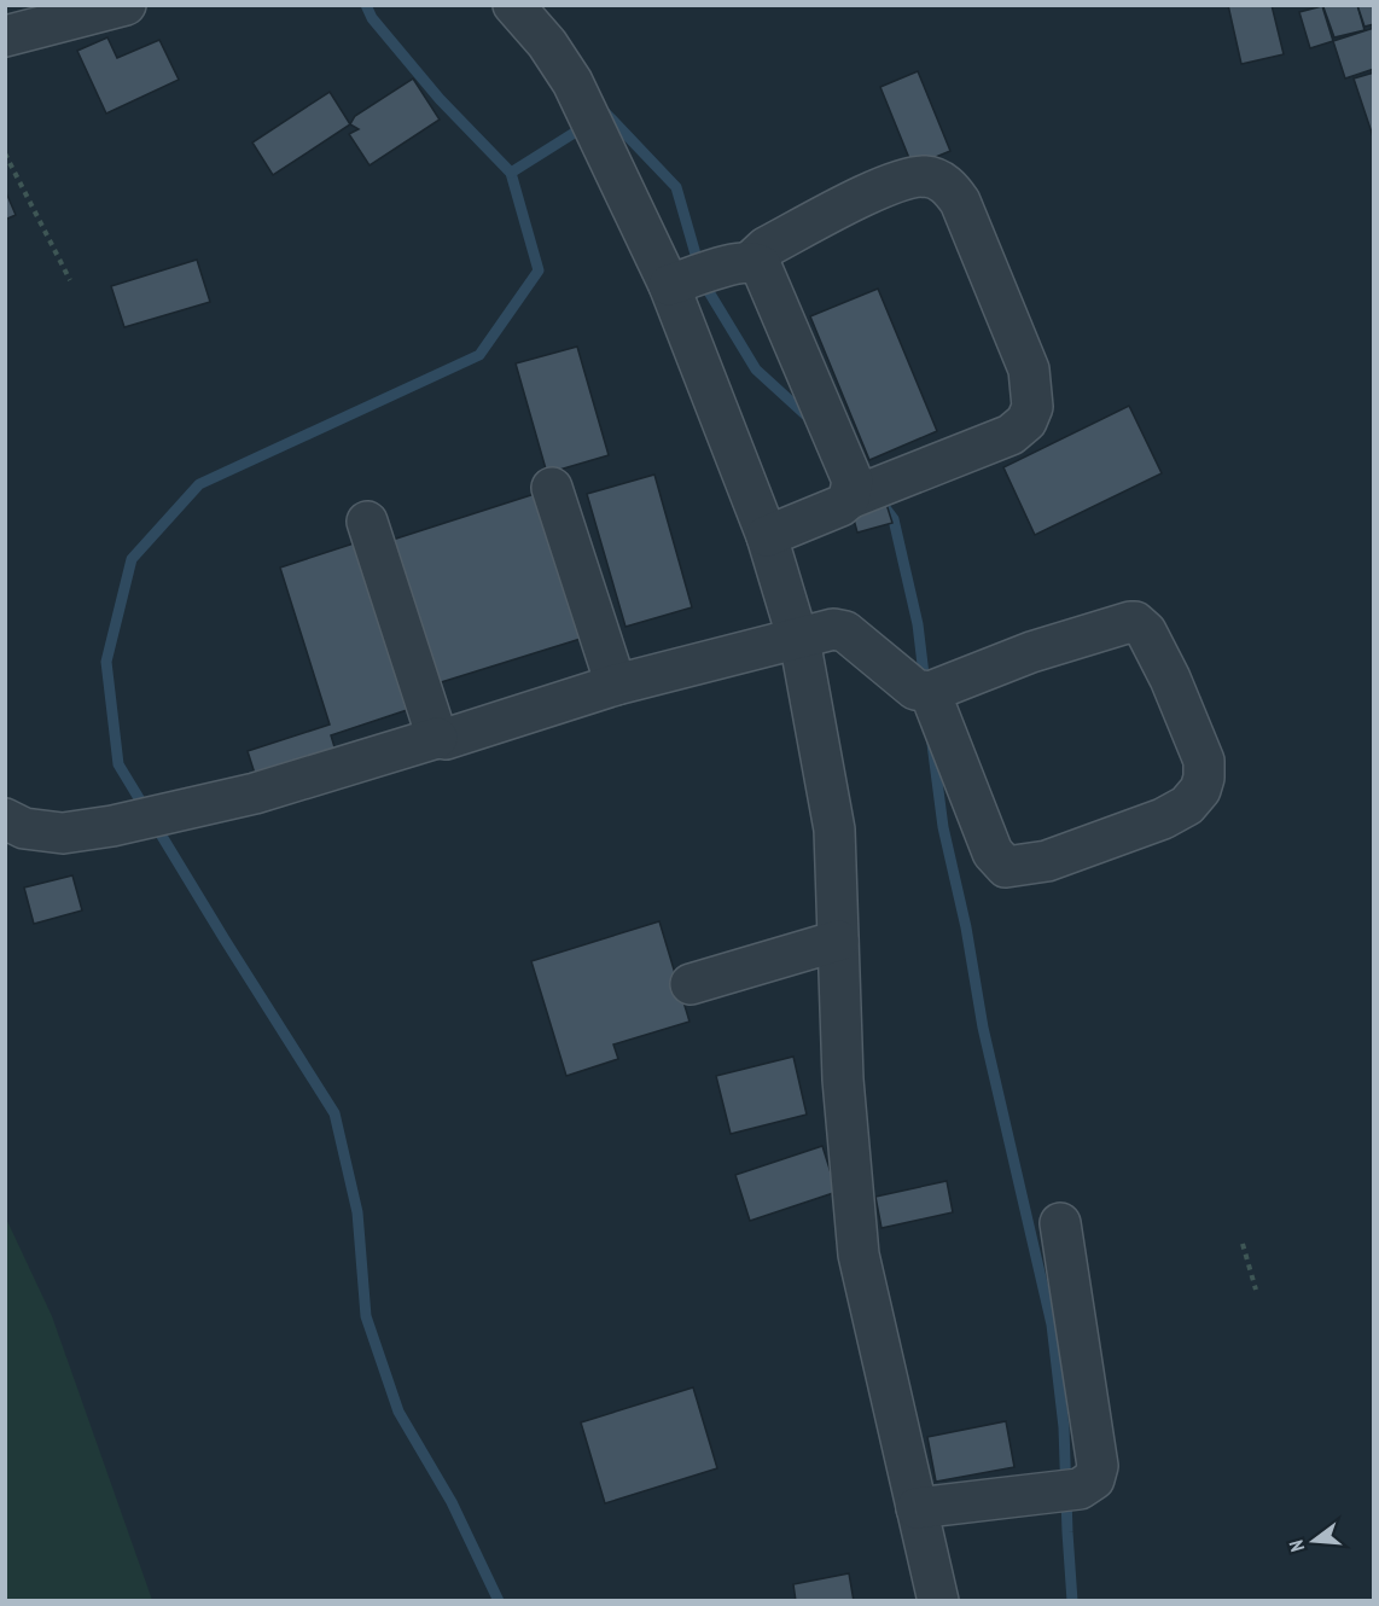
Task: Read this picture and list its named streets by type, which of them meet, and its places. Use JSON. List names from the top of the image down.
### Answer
{
  "north": "left"
}
